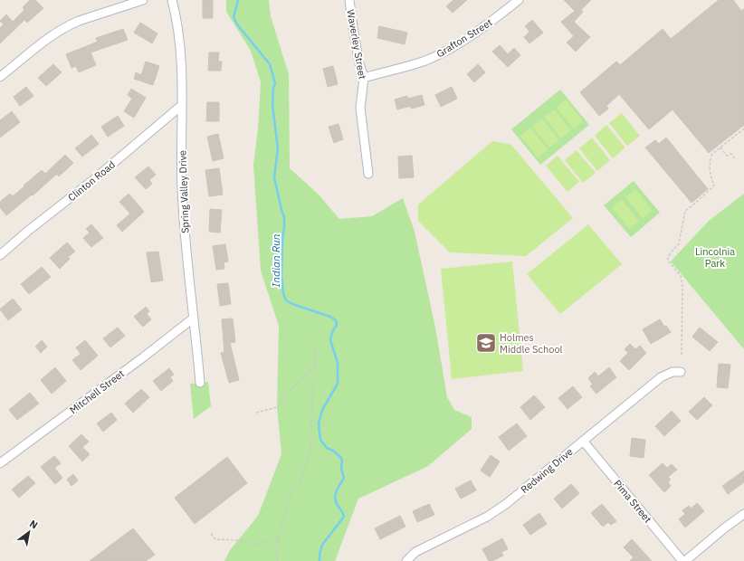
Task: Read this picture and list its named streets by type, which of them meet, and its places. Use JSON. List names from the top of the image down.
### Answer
{
  "streets": {
    "street": [
      "Grafton Street",
      "Waverley Street",
      "Clinton Road",
      "Spring Valley Drive",
      "Mitchell Street",
      "Redwing Drive",
      "Pima Street"
    ]
  },
  "crossings": [
    ["Grafton Street", "Waverley Street"],
    ["Clinton Road", "Spring Valley Drive"],
    ["Spring Valley Drive", "Mitchell Street"],
    ["Redwing Drive", "Pima Street"]
  ],
  "water": ["Indian Run"],
  "parks": ["Lincolnia Park"],
  "places": {
    "school or university": ["Holmes Middle School"]
  },
  "north": "top right"
}
